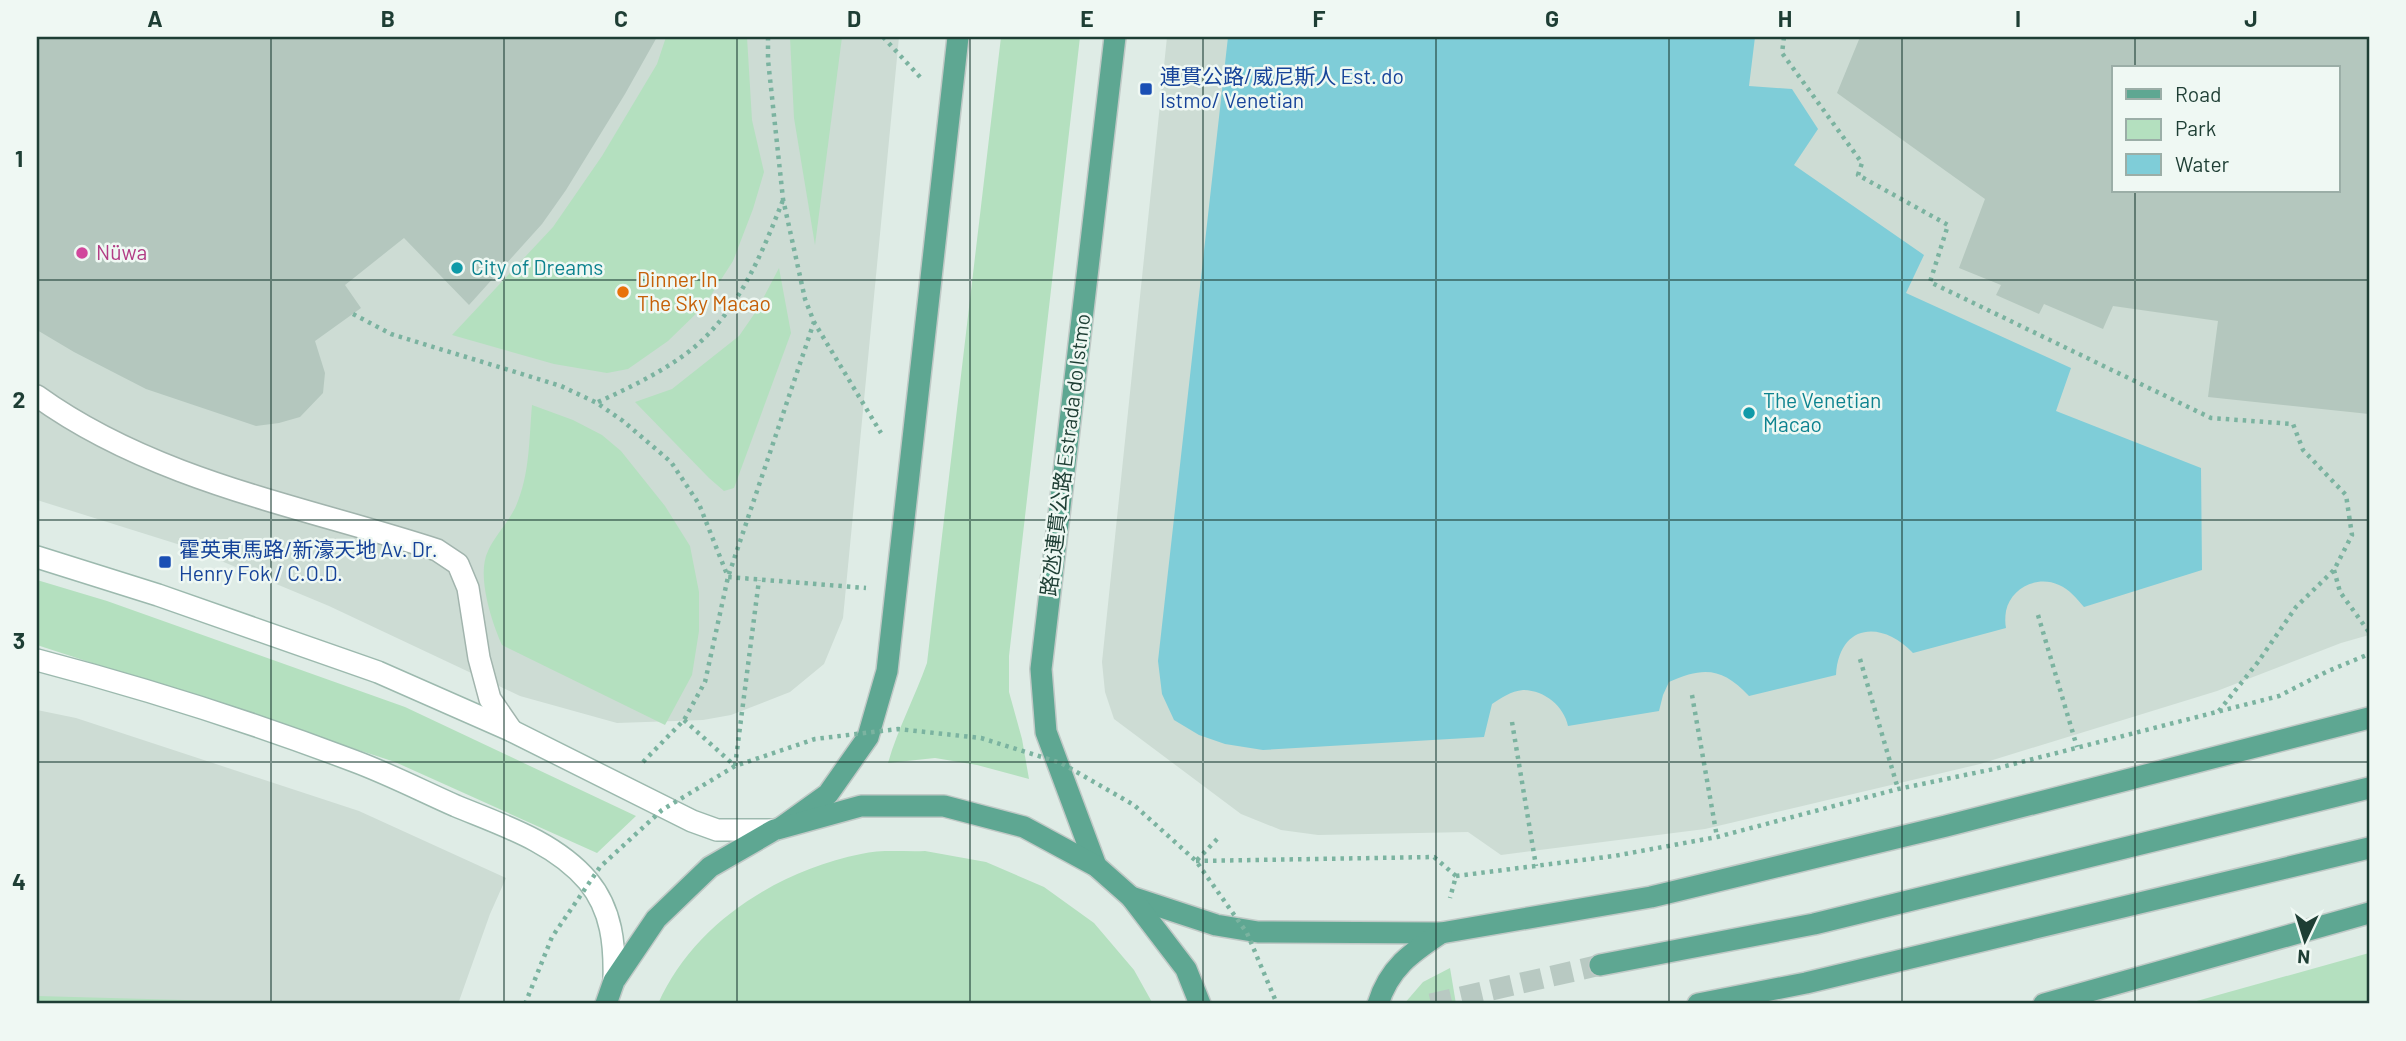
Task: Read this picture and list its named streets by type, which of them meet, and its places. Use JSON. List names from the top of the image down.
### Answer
{
  "streets": {
    "main road": ["路氹連貫公路 Estrada do Istmo"]
  },
  "places": {
    "transit": ["連貫公路/威尼斯人 Est. do Istmo/ Venetian", "霍英東馬路/新濠天地 Av. Dr. Henry Fok / C.O.D."],
    "other": [
      "Nüwa",
      "City of Dreams",
      "Dinner In The Sky Macao",
      "The Venetian Macao"
    ]
  },
  "legend": ["Road", "Park", "Water"],
  "north": "bottom",
  "grid": {
    "columns": [
      "A",
      "B",
      "C",
      "D",
      "E",
      "F",
      "G",
      "H",
      "I",
      "J"
    ],
    "rows": [
      "1",
      "2",
      "3",
      "4"
    ]
  }
}
